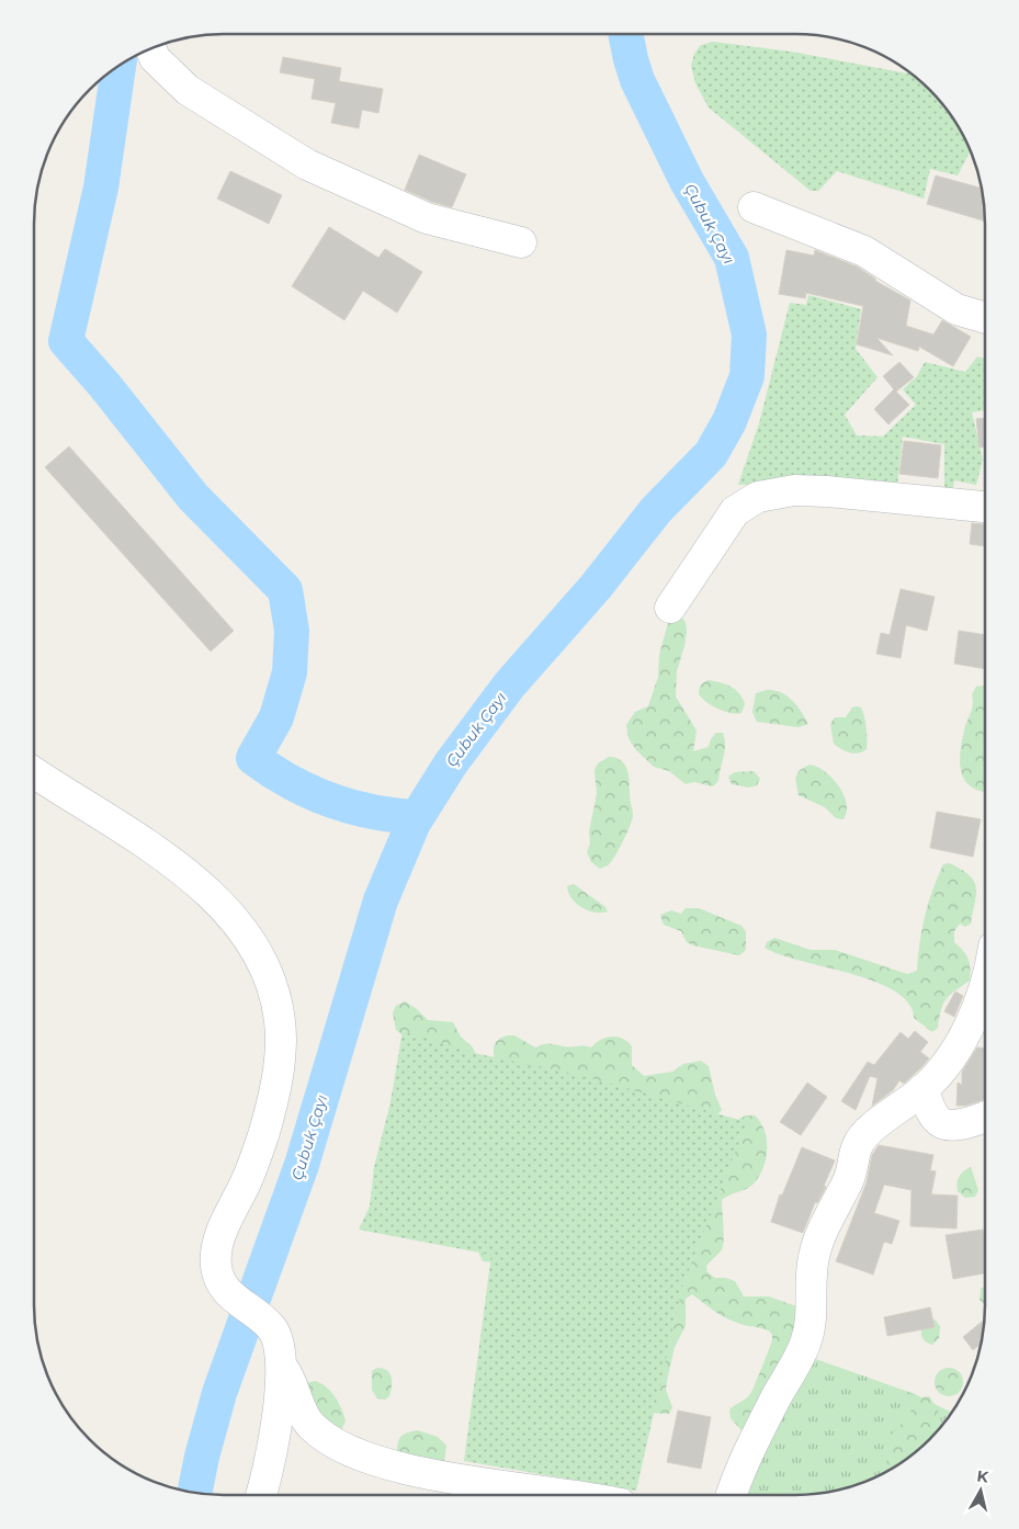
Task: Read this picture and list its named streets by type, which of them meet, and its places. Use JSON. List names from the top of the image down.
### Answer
{
  "water": ["Çubuk Çayı"],
  "north": "top"
}
